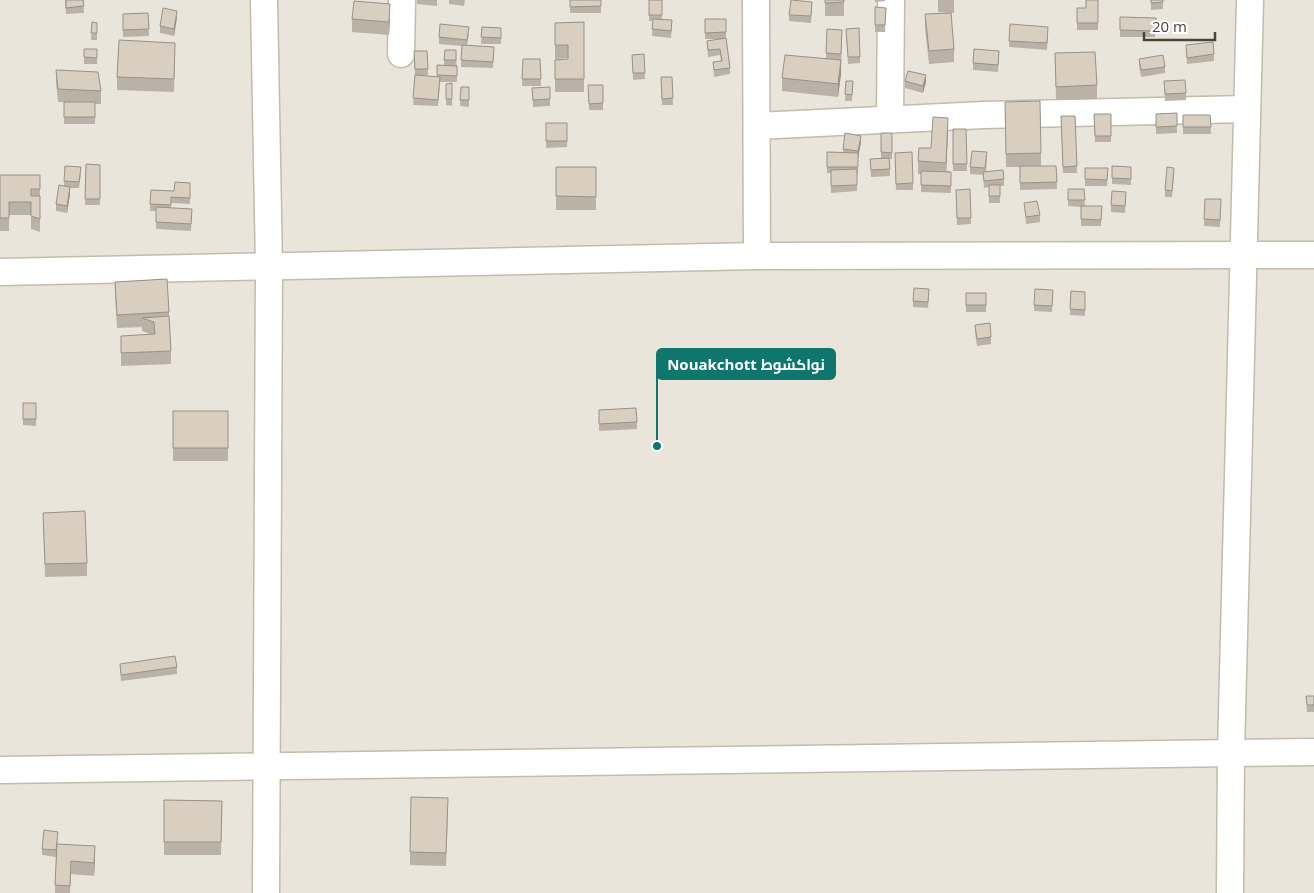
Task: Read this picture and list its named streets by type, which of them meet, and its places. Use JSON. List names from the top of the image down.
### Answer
{
  "places": ["Nouakchott نواكشوط"],
  "scale_bar": "20 m"
}
